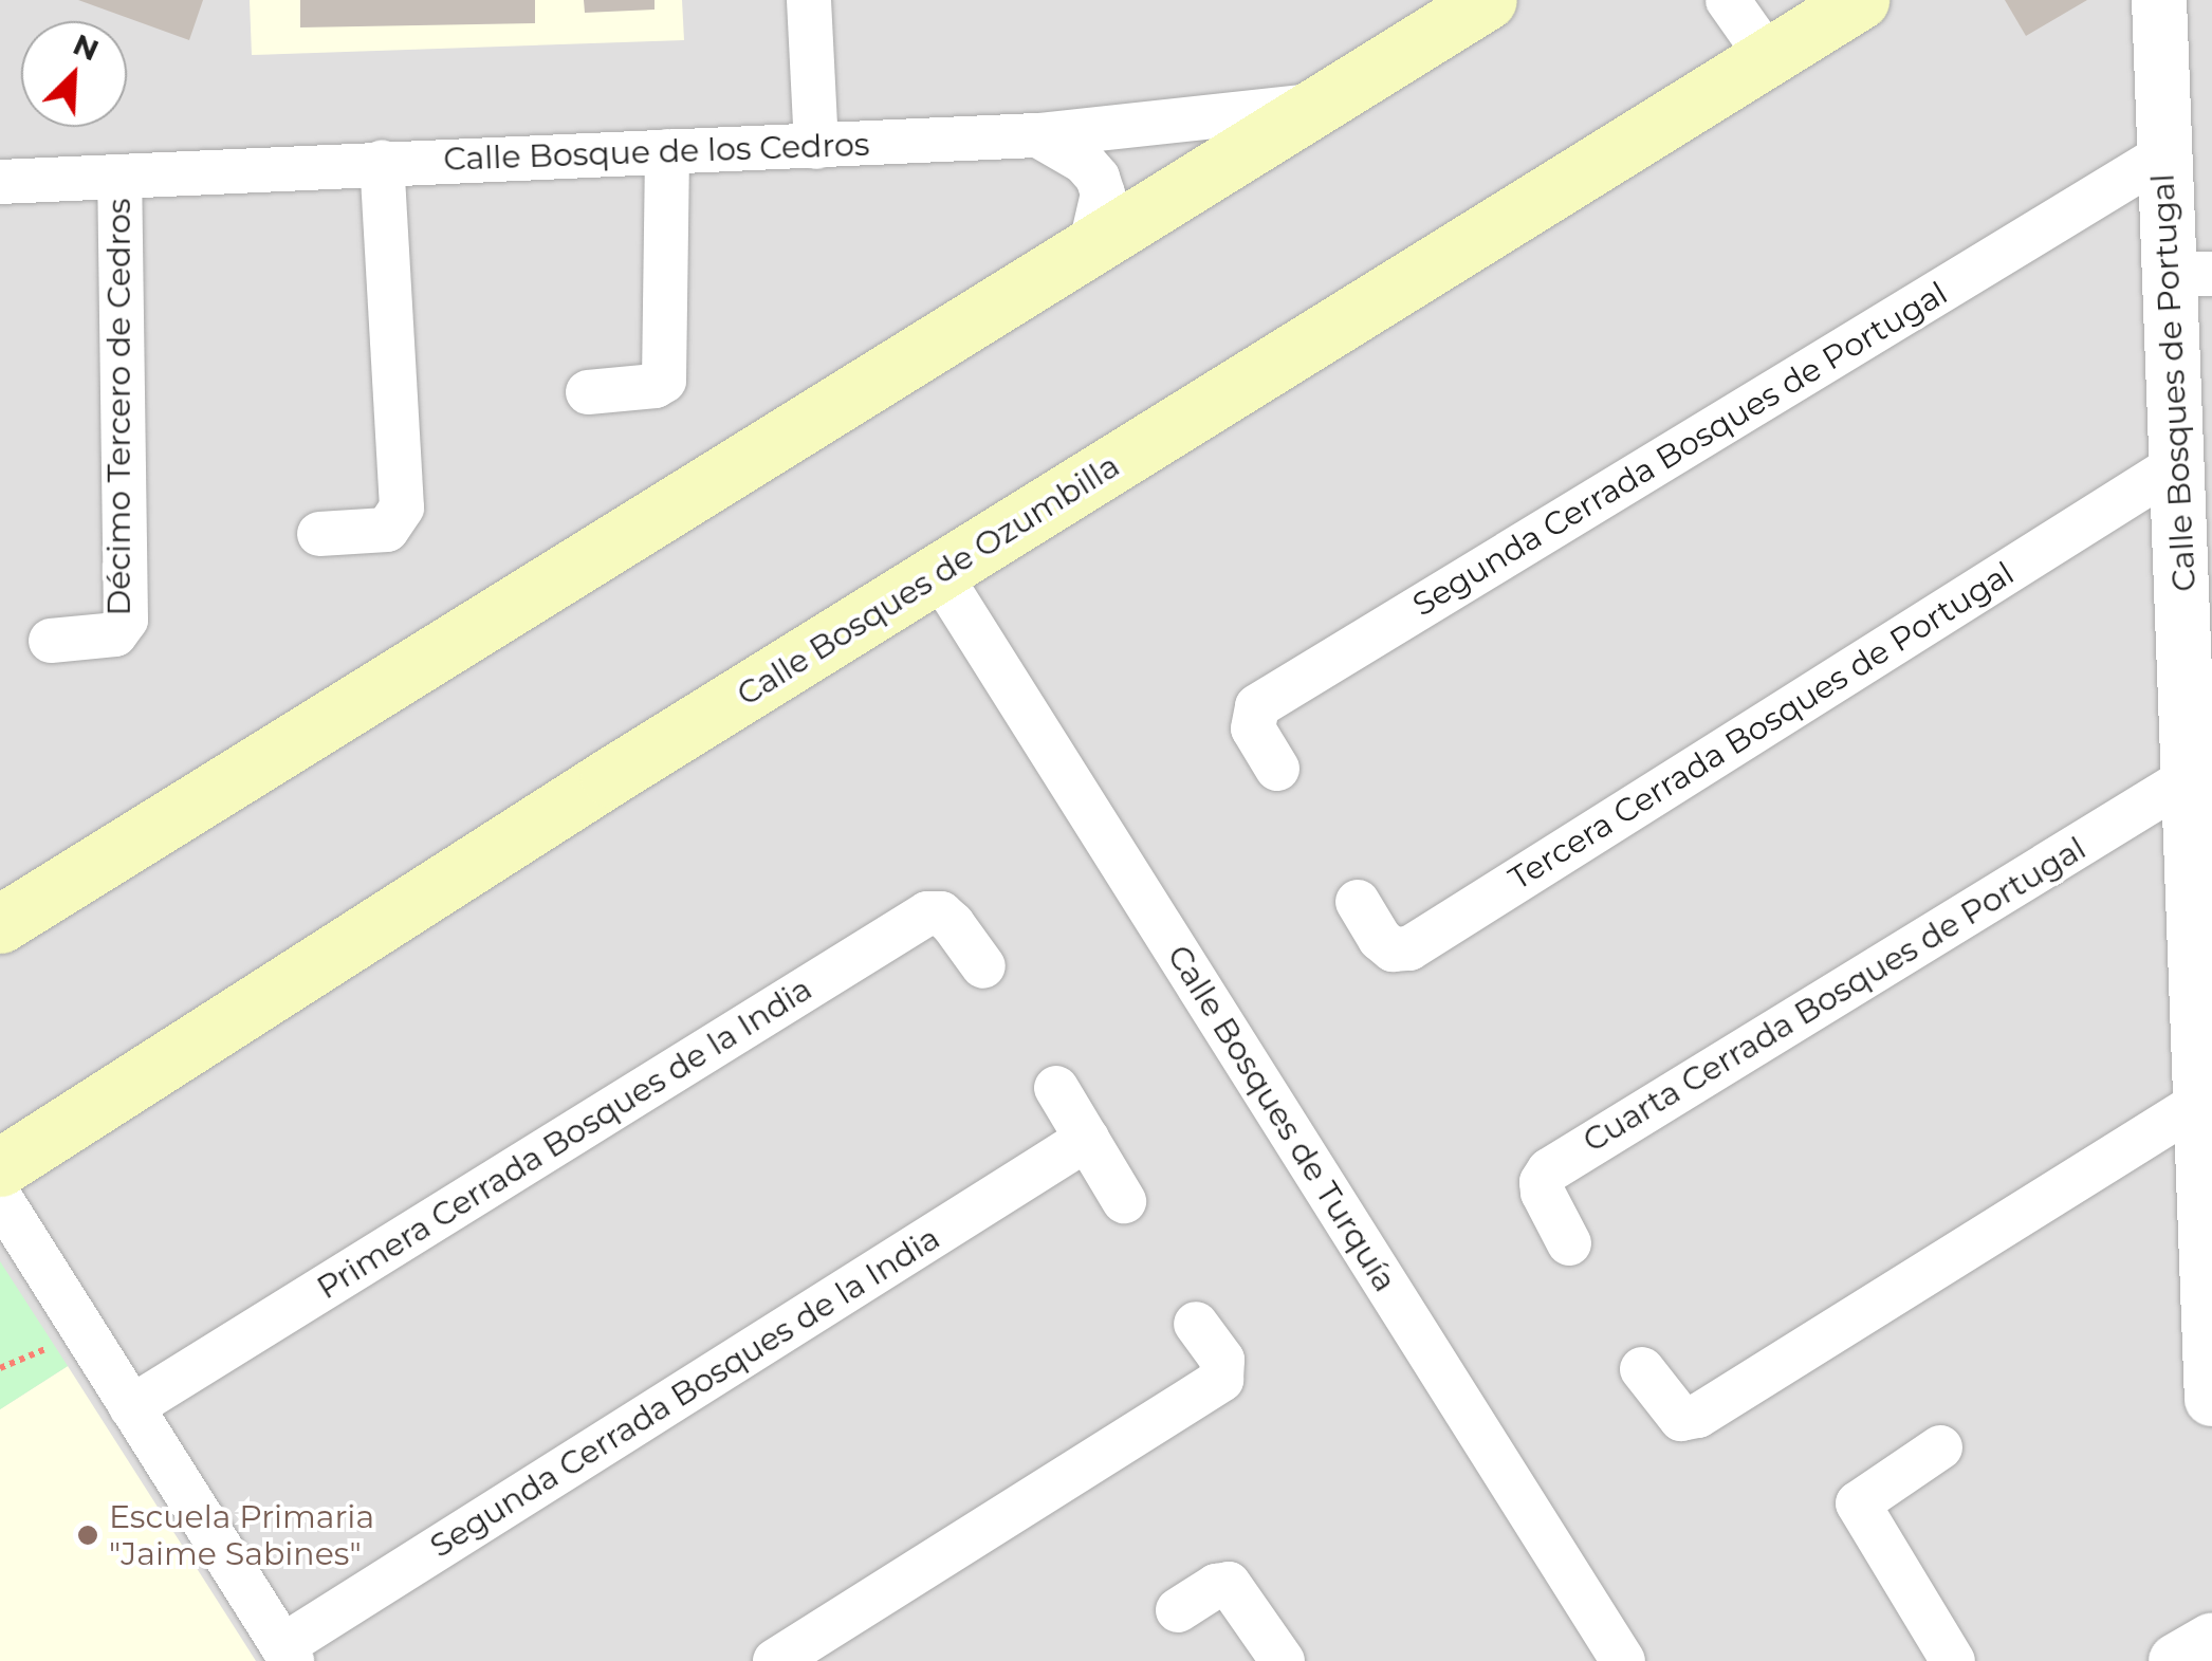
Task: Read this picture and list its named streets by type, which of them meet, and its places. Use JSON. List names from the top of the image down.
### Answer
{
  "streets": {
    "main road": ["Calle Bosques de Ozumbilla"],
    "street": [
      "Calle Bosque de los Cedros",
      "Calle Bosques de Portugal",
      "Décimo Tercero de Cedros",
      "Segunda Cerrada Bosques de Portugal",
      "Tercera Cerrada Bosques de Portugal",
      "Cuarta Cerrada Bosques de Portugal",
      "Calle Bosques de Turquía",
      "Primera Cerrada Bosques de la India",
      "Segunda Cerrada Bosques de la India"
    ]
  },
  "crossings": [
    ["Calle Bosque de los Cedros", "Décimo Tercero de Cedros"],
    ["Calle Bosques de Portugal", "Segunda Cerrada Bosques de Portugal"],
    ["Calle Bosques de Portugal", "Tercera Cerrada Bosques de Portugal"],
    ["Calle Bosques de Portugal", "Cuarta Cerrada Bosques de Portugal"],
    ["Calle Bosques de Ozumbilla", "Calle Bosques de Turquía"]
  ],
  "places": ["Escuela Primaria \"Jaime Sabines\""],
  "north": "top right"
}
